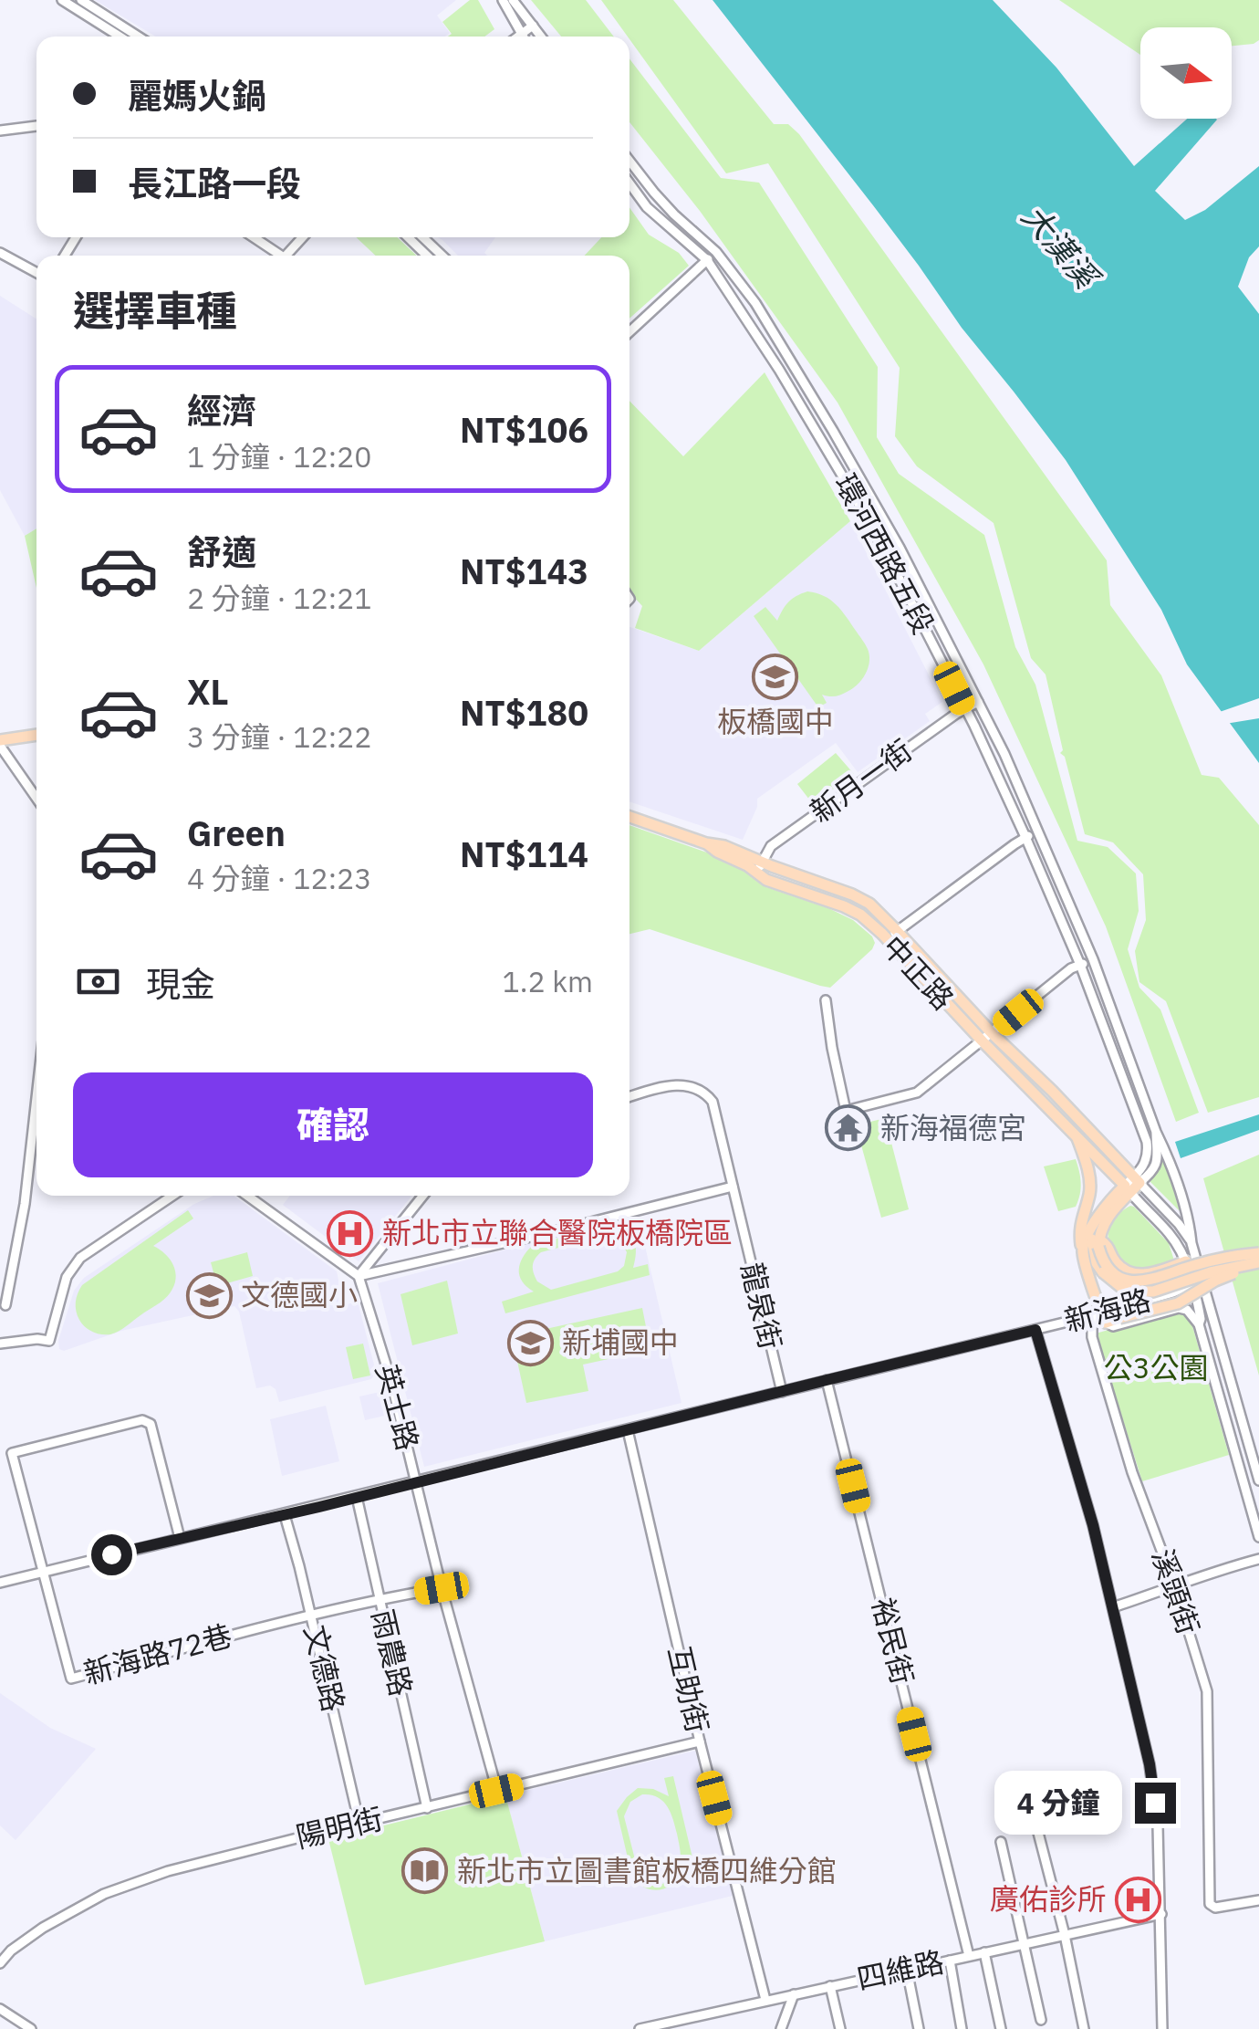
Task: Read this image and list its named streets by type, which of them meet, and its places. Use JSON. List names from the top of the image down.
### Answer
{
  "streets": {
    "main road": ["中正路"],
    "street": [
      "環河西路五段",
      "新月一街",
      "龍泉街",
      "新海路",
      "英士路",
      "溪頭街",
      "裕民街",
      "雨農路",
      "新海路72巷",
      "文德路",
      "互助街",
      "陽明街",
      "四維路"
    ]
  },
  "crossings": [
    ["環河西路五段", "新月一街"],
    ["環河西路五段", "中正路"],
    ["環河西路五段", "新海路"],
    ["新月一街", "中正路"],
    ["中正路", "新海路"],
    ["龍泉街", "新海路"],
    ["新海路", "英士路"],
    ["新海路", "溪頭街"],
    ["新海路", "裕民街"],
    ["新海路", "雨農路"],
    ["新海路", "新海路72巷"],
    ["新海路", "文德路"],
    ["新海路", "互助街"],
    ["英士路", "陽明街"],
    ["裕民街", "四維路"],
    ["雨農路", "陽明街"],
    ["新海路72巷", "文德路"],
    ["文德路", "陽明街"],
    ["互助街", "陽明街"],
    ["互助街", "四維路"]
  ],
  "water": ["大漢溪"],
  "parks": ["公3公園"],
  "places": {
    "school or university": ["板橋國中", "文德國小", "新埔國中"],
    "temple": ["新海福德宮"],
    "hospital": ["新北市立聯合醫院板橋院區", "廣佑診所"],
    "library": ["新北市立圖書館板橋四維分館"]
  },
  "north": "right",
  "page": {
    "banner": ["麗媽火鍋", "長江路一段"],
    "heading": "選擇車種",
    "list": [
      {
        "name": "經濟",
        "note": "1 分鐘 · 12:20",
        "value": "NT$106"
      },
      {
        "name": "舒適",
        "note": "2 分鐘 · 12:21",
        "value": "NT$143"
      },
      {
        "name": "XL",
        "note": "3 分鐘 · 12:22",
        "value": "NT$180"
      },
      {
        "name": "Green",
        "note": "4 分鐘 · 12:23",
        "value": "NT$114"
      }
    ],
    "pay": ["現金", "1.2 km"],
    "buttons": "確認",
    "bubble": "4 分鐘"
  }
}
